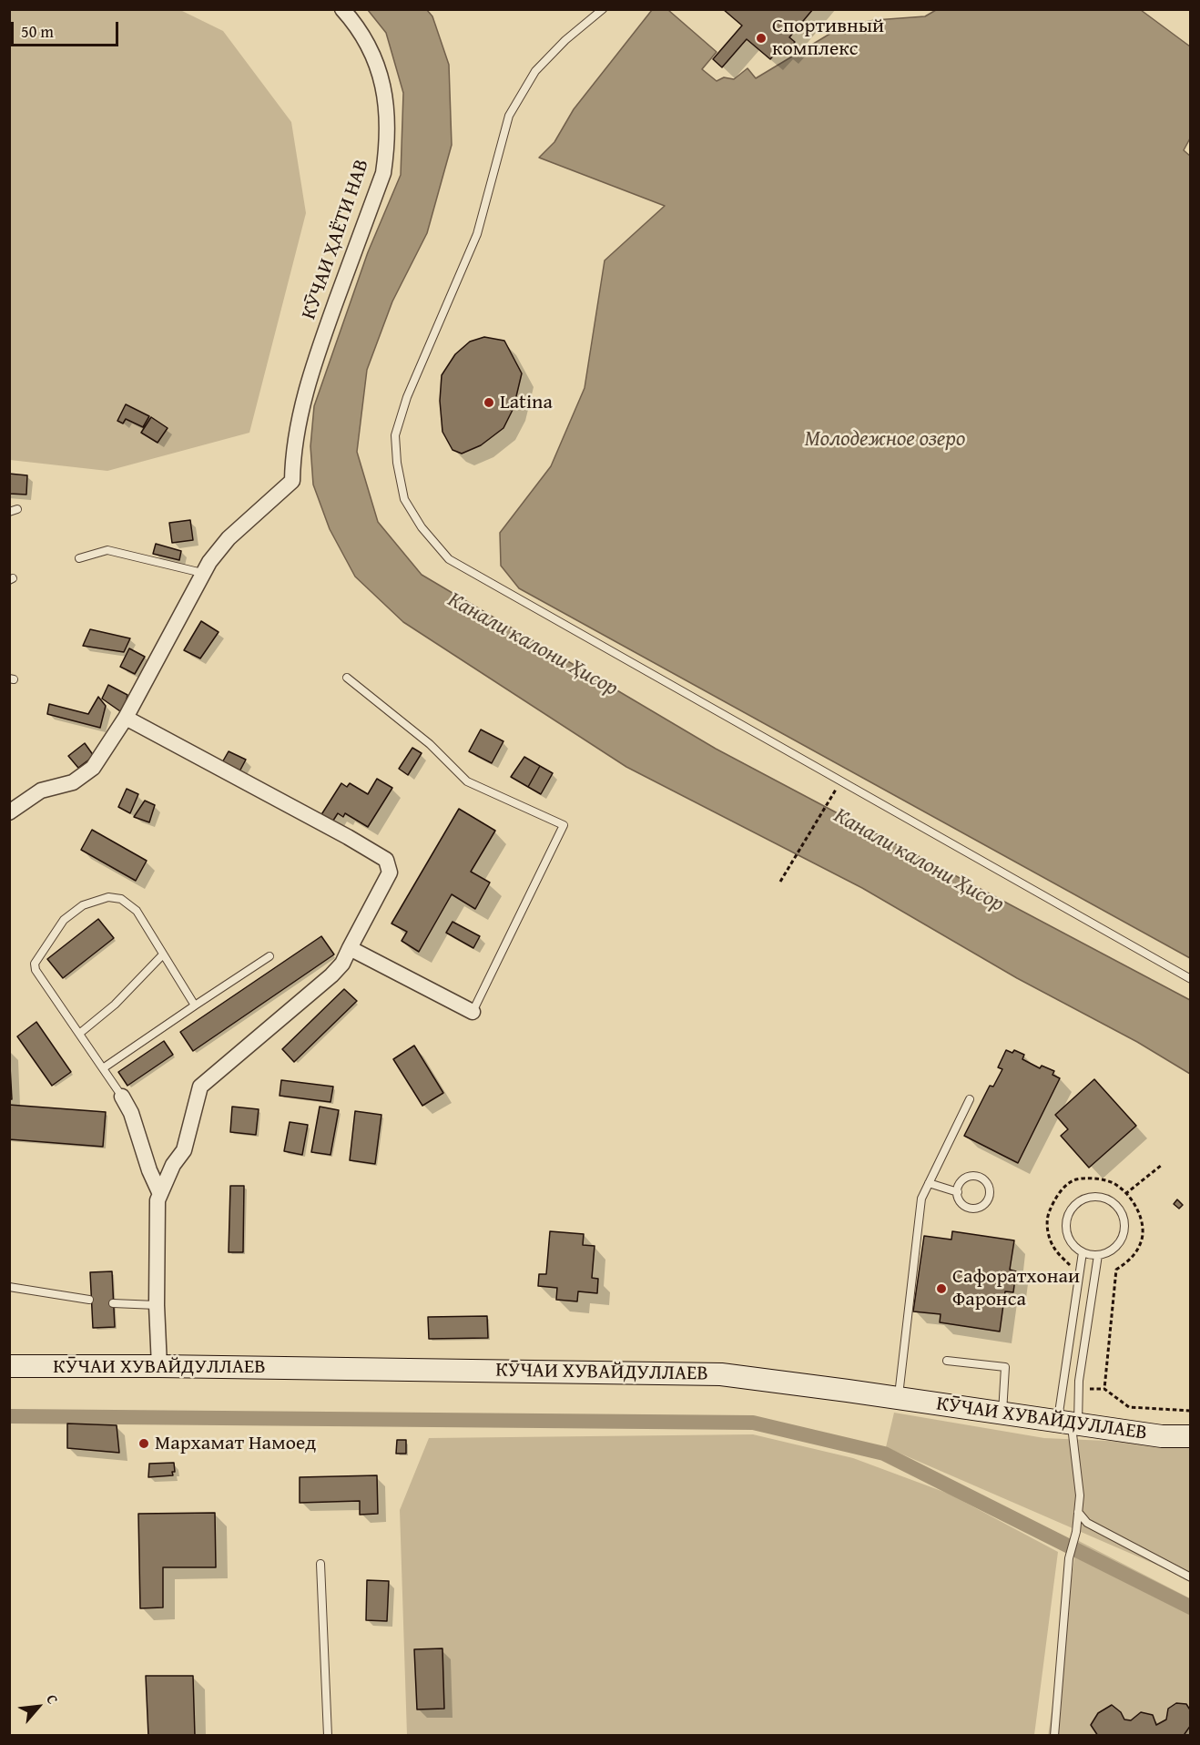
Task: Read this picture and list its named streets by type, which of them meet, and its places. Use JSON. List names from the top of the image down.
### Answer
{
  "streets": {
    "street": ["КӮЧАИ ҲАЁТИ НАВ", "КӮЧАИ ХУВАЙДУЛЛАЕВ"]
  },
  "water": ["Молодежное озеро", "Канали калони Ҳисор"],
  "places": [
    "Спортивный комплекс",
    "Latina",
    "Сафоратхонаи Фаронса",
    "Мархамат Намоед"
  ],
  "scale_bar": "50 m",
  "north": "top right"
}
